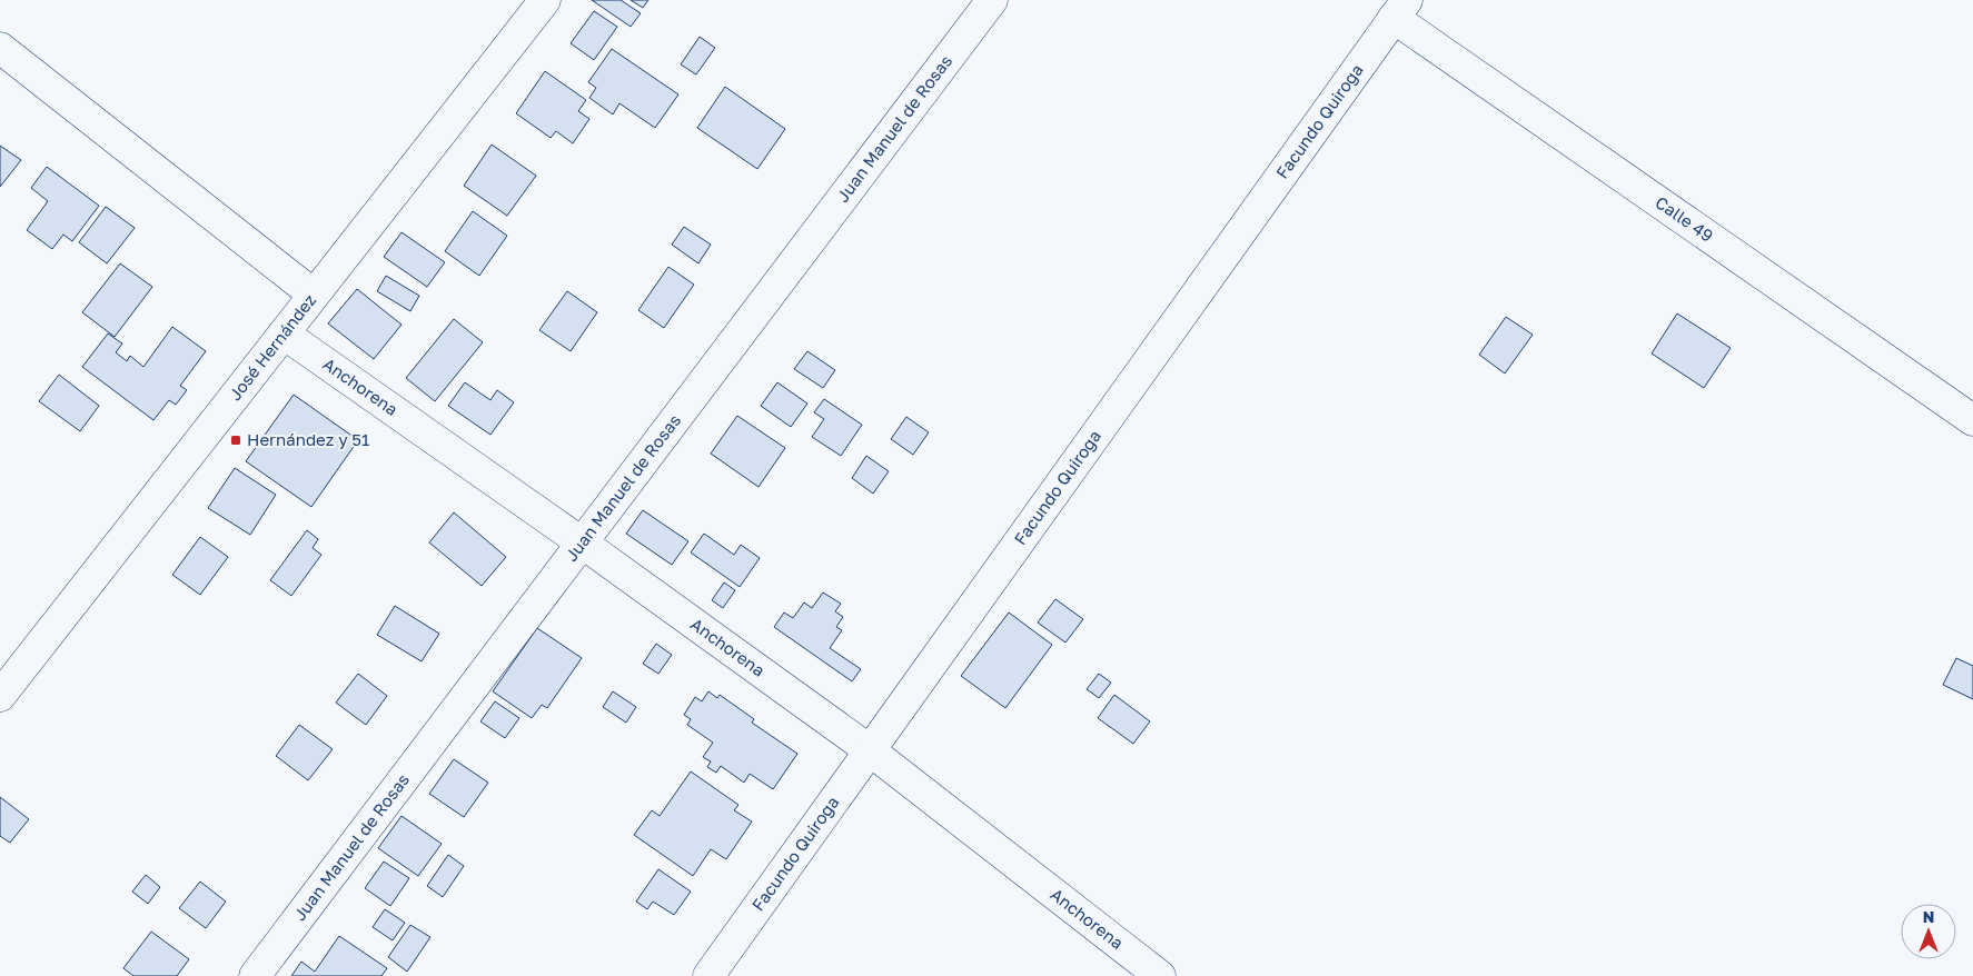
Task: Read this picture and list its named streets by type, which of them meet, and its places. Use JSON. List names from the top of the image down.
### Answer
{
  "streets": {
    "street": [
      "Facundo Quiroga",
      "Juan Manuel de Rosas",
      "Calle 49",
      "José Hernández",
      "Anchorena"
    ]
  },
  "crossings": [
    ["Facundo Quiroga", "Calle 49"],
    ["Facundo Quiroga", "Anchorena"],
    ["Juan Manuel de Rosas", "Anchorena"],
    ["José Hernández", "Anchorena"]
  ],
  "places": {
    "transit": ["Hernández y 51"]
  },
  "north": "top"
}
